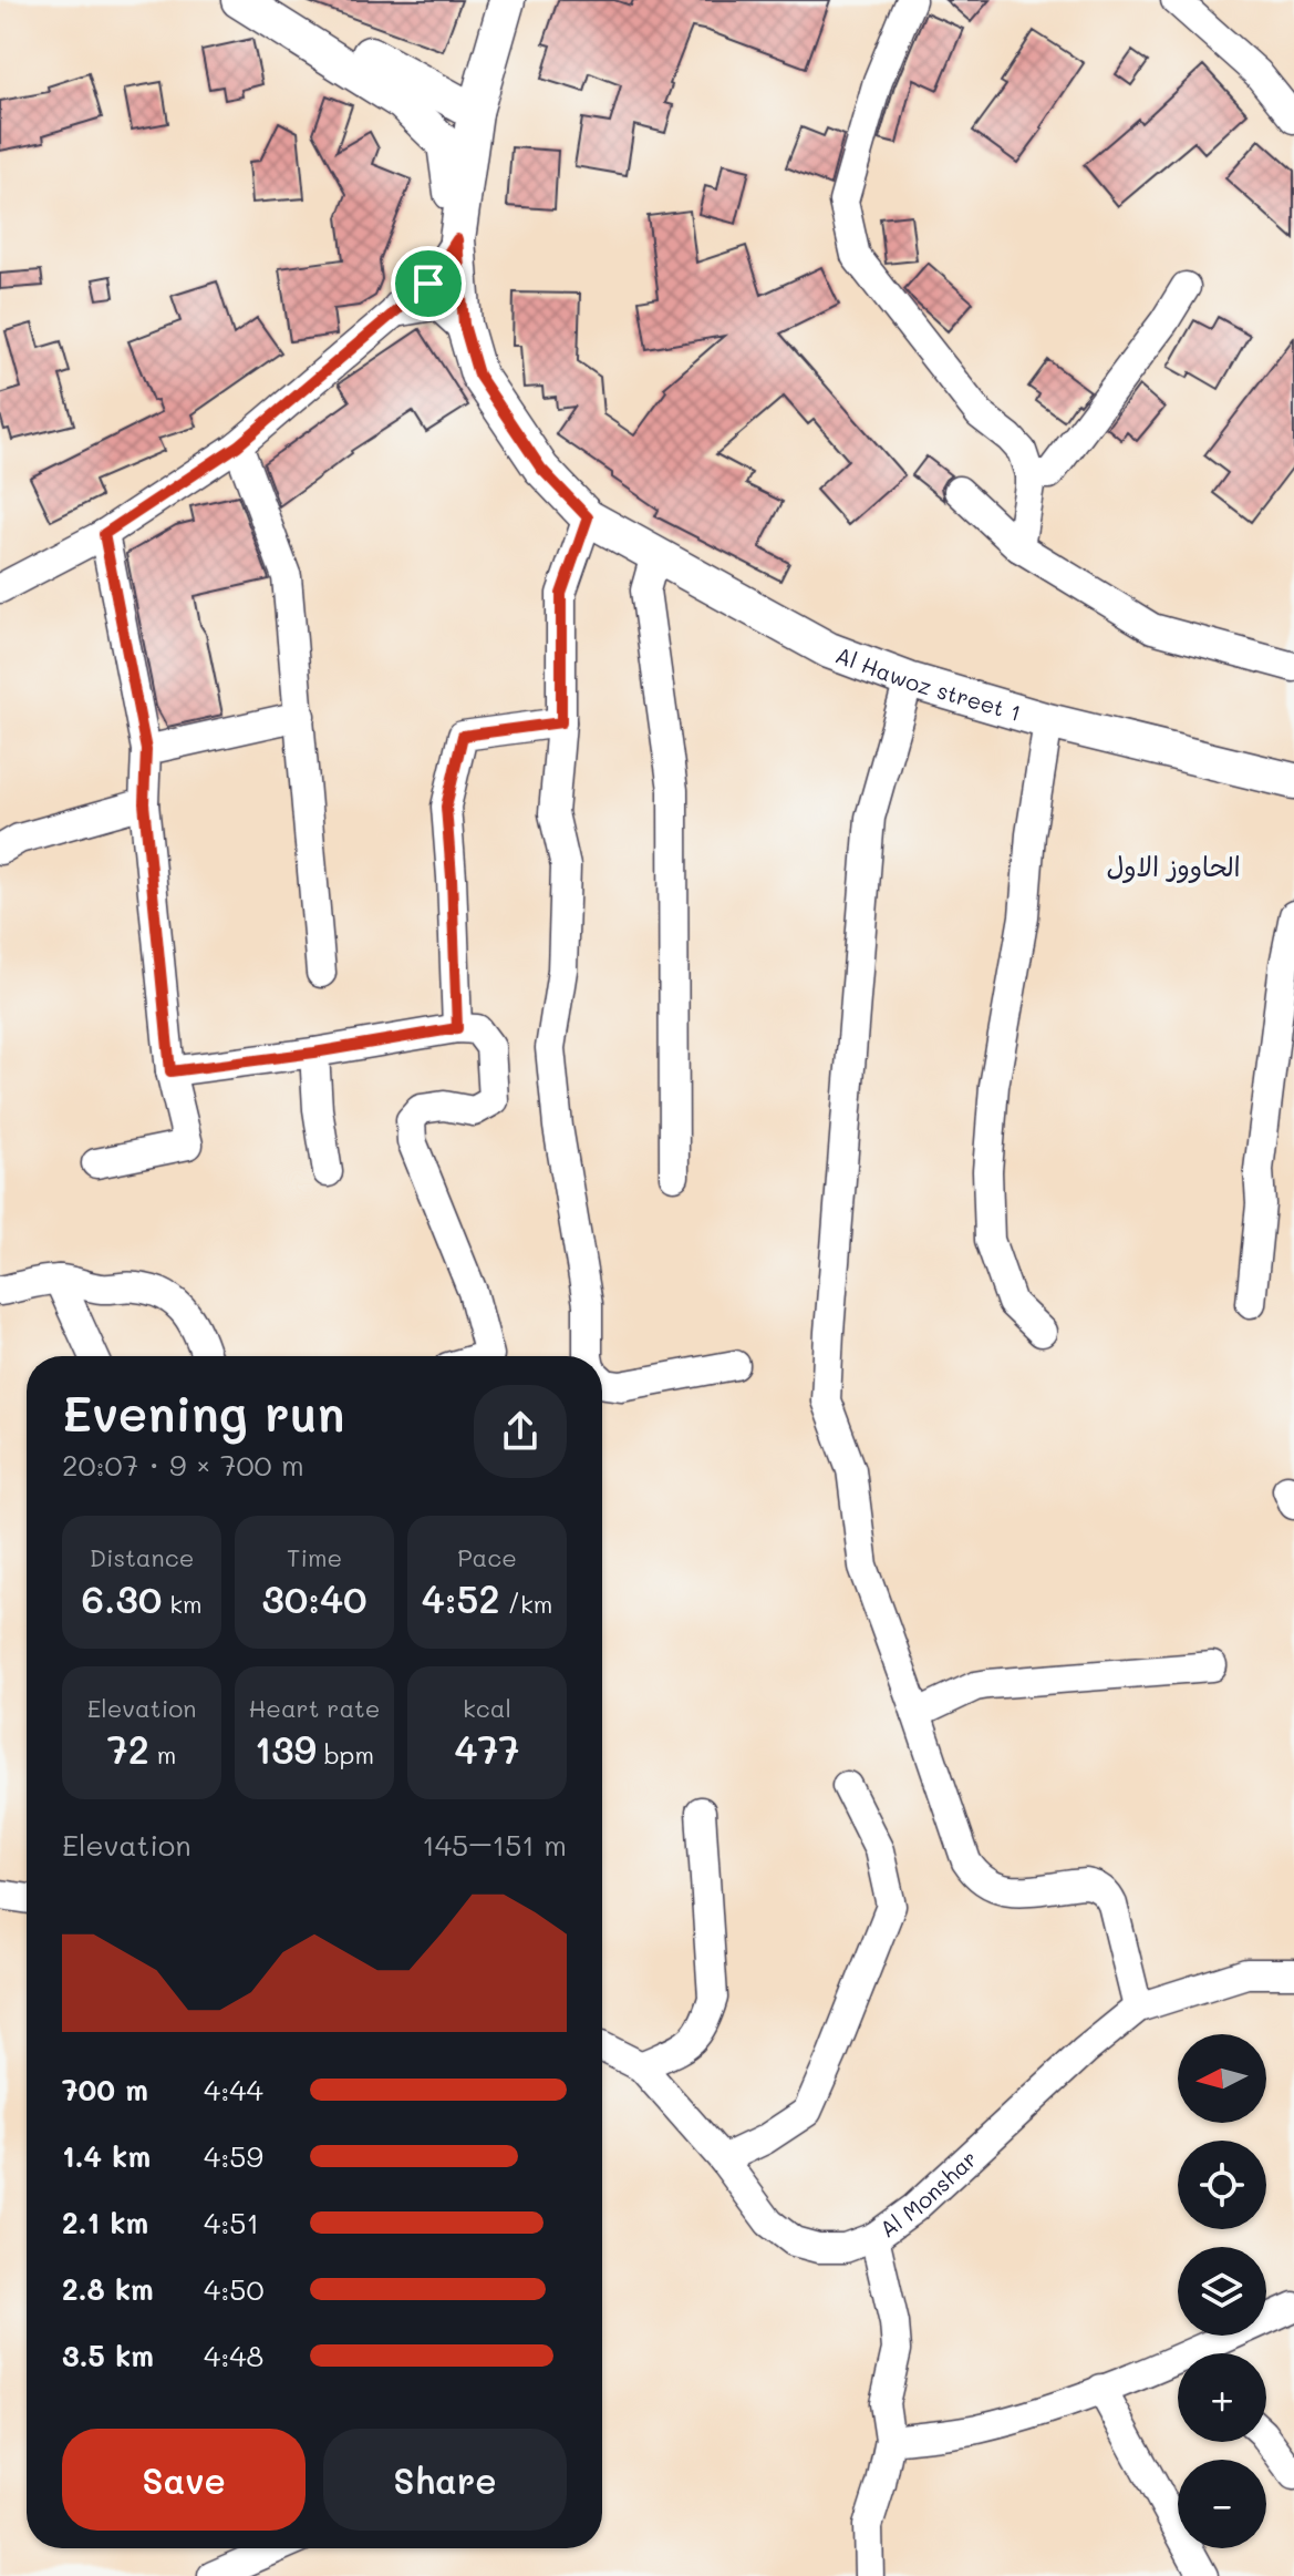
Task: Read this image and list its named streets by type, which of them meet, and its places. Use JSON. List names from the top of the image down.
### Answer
{
  "streets": {
    "main road": ["Al Hawoz street 1"],
    "street": ["Al Monshar"]
  },
  "districts": ["الحاووز الاول"],
  "north": "left",
  "page": {
    "heading": ["Evening run", "20:07 · 9 × 700 m"],
    "stats": [
      ["Distance", "6.30 km"],
      ["Time", "30:40"],
      ["Pace", "4:52 /km"],
      ["Elevation", "72 m"],
      ["Heart rate", "139 bpm"],
      ["kcal", "477"]
    ],
    "chart": ["Elevation", "145–151 m"],
    "map_buttons": ["+", "−"],
    "list": [
      {
        "name": "700 m",
        "note": "4:44"
      },
      {
        "name": "1.4 km",
        "note": "4:59"
      },
      {
        "name": "2.1 km",
        "note": "4:51"
      },
      {
        "name": "2.8 km",
        "note": "4:50"
      },
      {
        "name": "3.5 km",
        "note": "4:48"
      }
    ],
    "buttons": ["Save", "Share"]
  }
}
